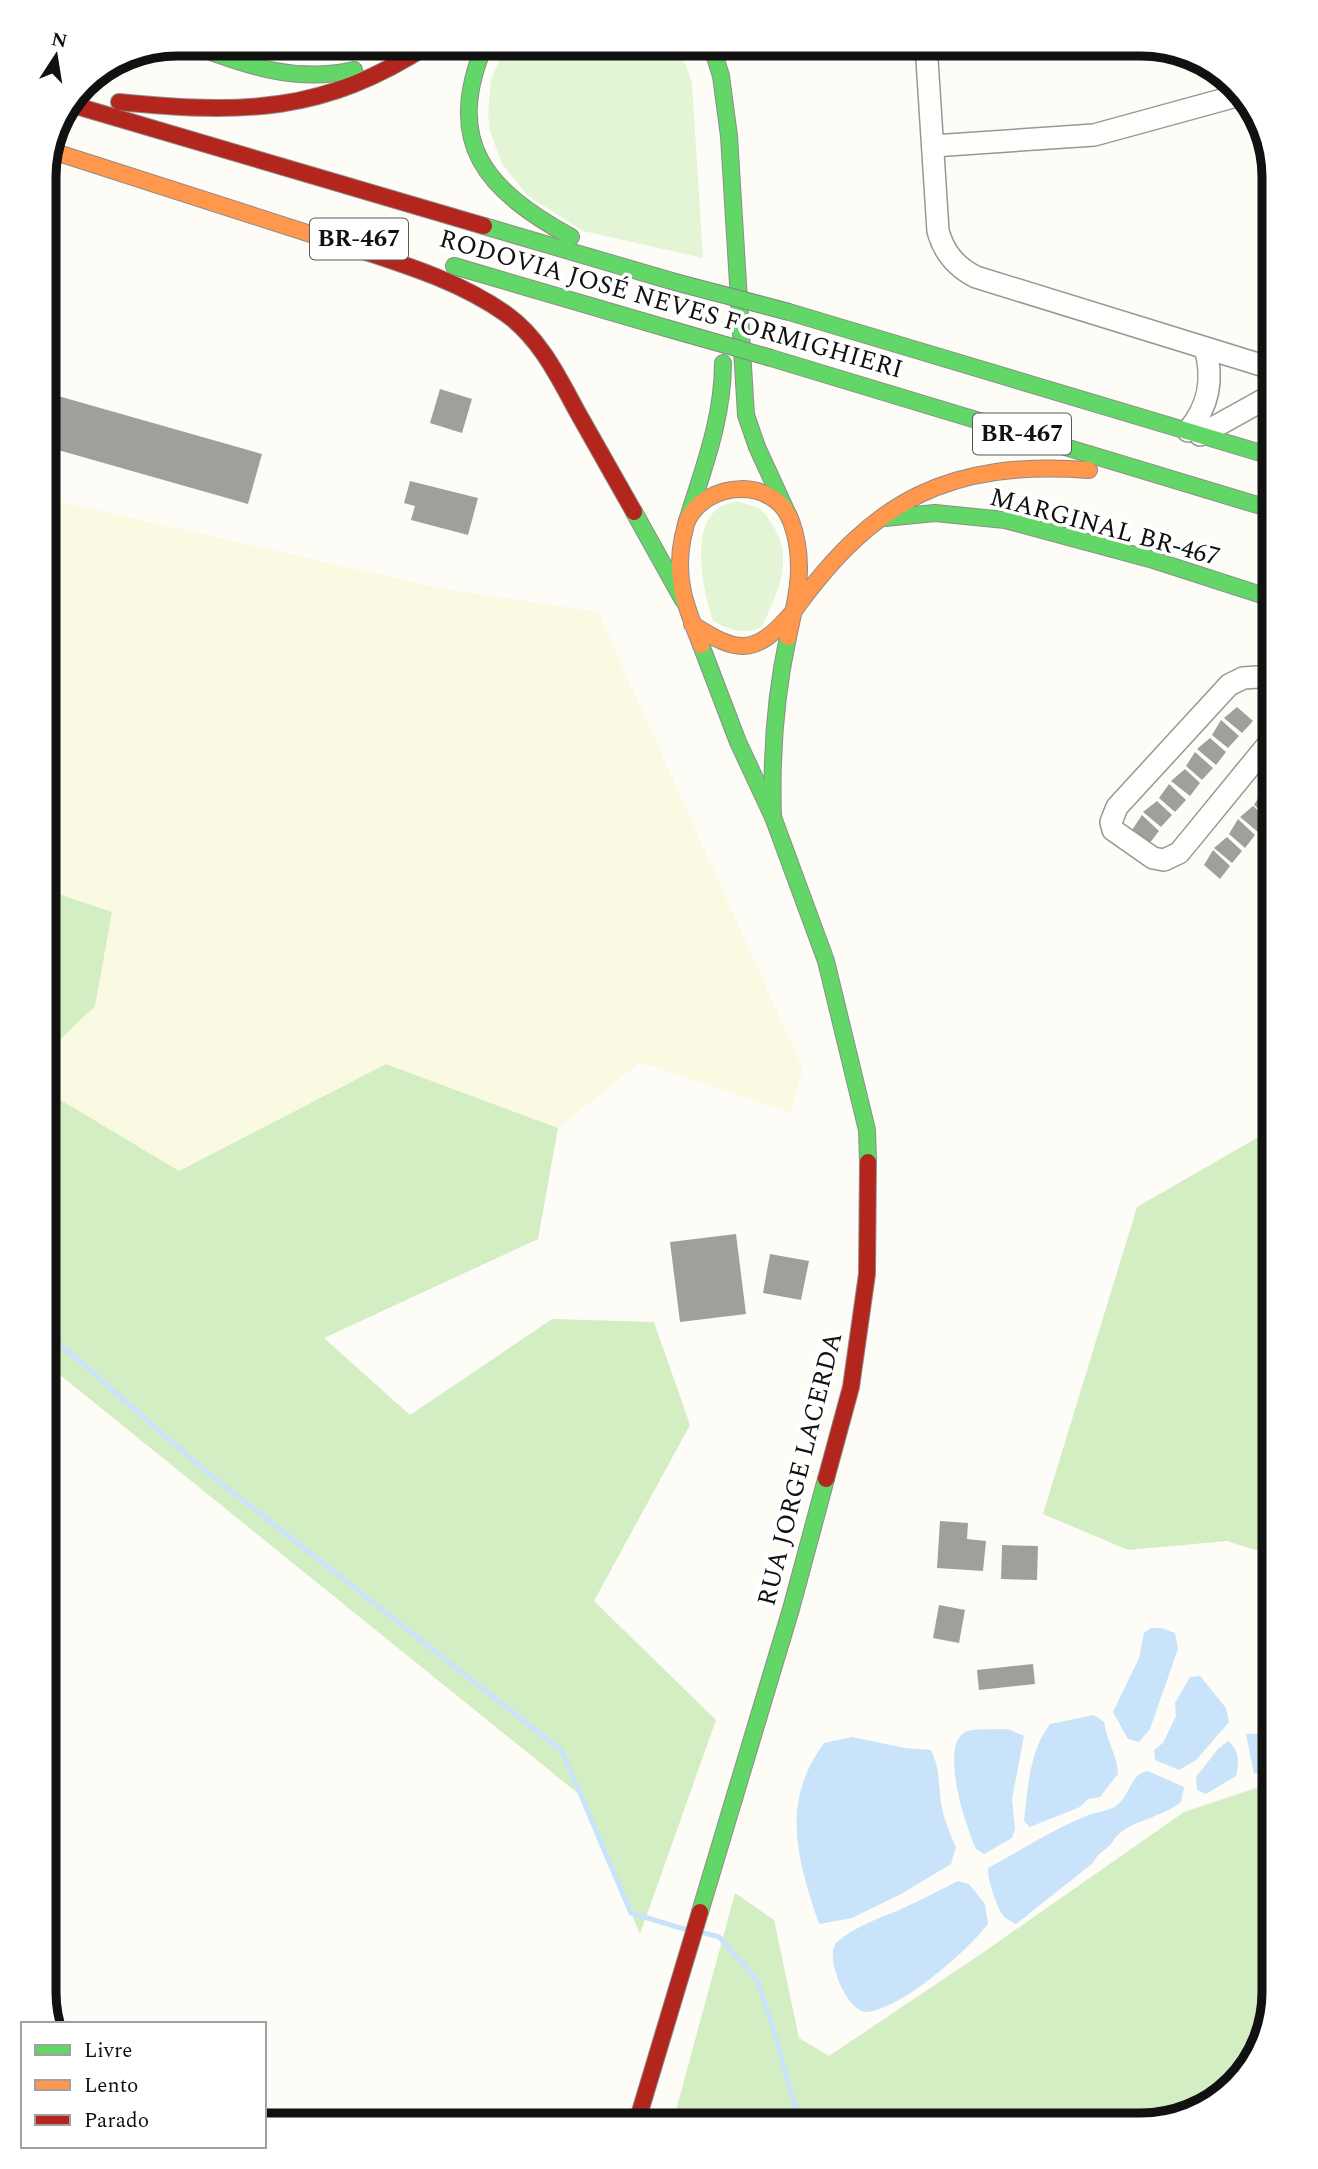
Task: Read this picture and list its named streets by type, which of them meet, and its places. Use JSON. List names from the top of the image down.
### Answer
{
  "streets": {
    "main road": [
      "BR-467",
      "RODOVIA JOSÉ NEVES FORMIGHIERI",
      "MARGINAL BR-467",
      "RUA JORGE LACERDA"
    ]
  },
  "legend": ["Livre", "Lento", "Parado"],
  "north": "top"
}
